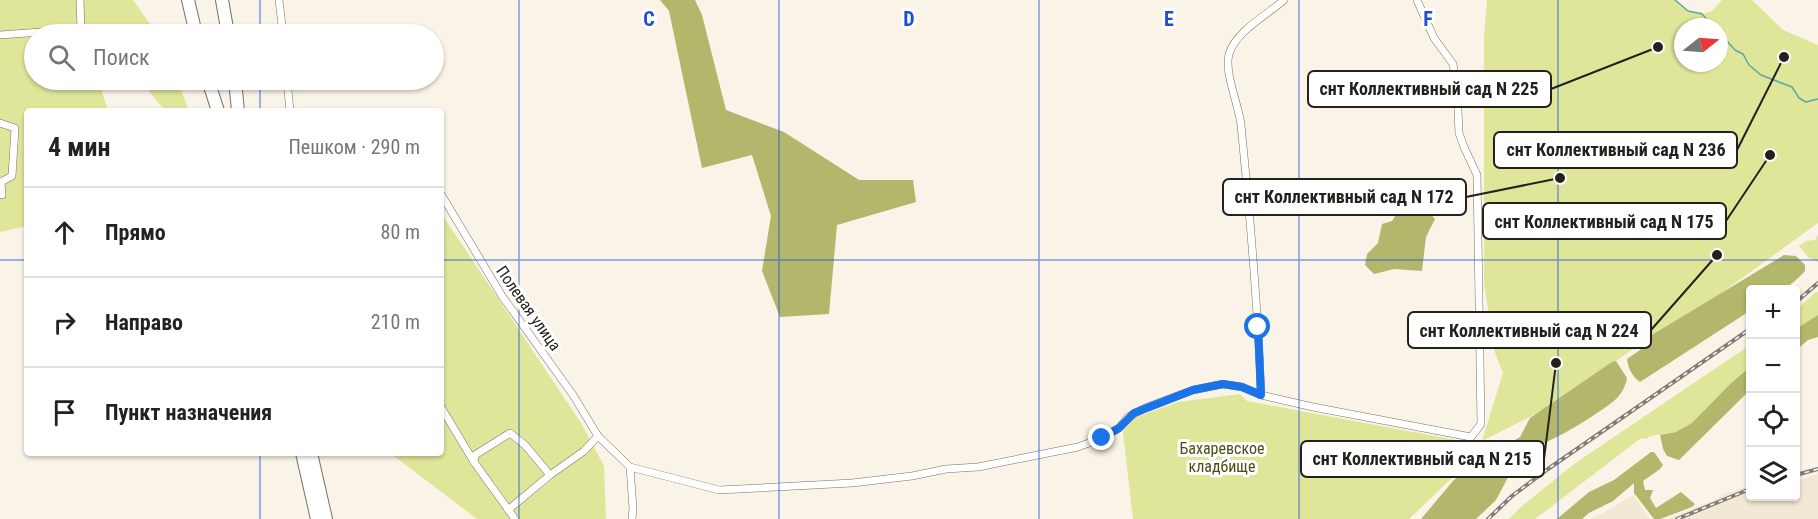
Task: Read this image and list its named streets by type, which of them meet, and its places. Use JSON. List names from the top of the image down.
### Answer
{
  "streets": {
    "street": ["Полевая улица"]
  },
  "parks": ["Бахаревское кладбище"],
  "places": [
    "снт Коллективный сад N 225",
    "снт Коллективный сад N 236",
    "снт Коллективный сад N 175",
    "снт Коллективный сад N 172",
    "снт Коллективный сад N 224",
    "снт Коллективный сад N 215"
  ],
  "north": "right",
  "page": {
    "search": "Поиск",
    "heading": ["4 мин", "Пешком · 290 m"],
    "list": [
      ["Прямо", "80 m"],
      ["Направо", "210 m"],
      "Пункт назначения"
    ],
    "map_buttons": ["+", "−"]
  },
  "grid": {
    "columns": [
      "C",
      "D",
      "E",
      "F"
    ]
  }
}
